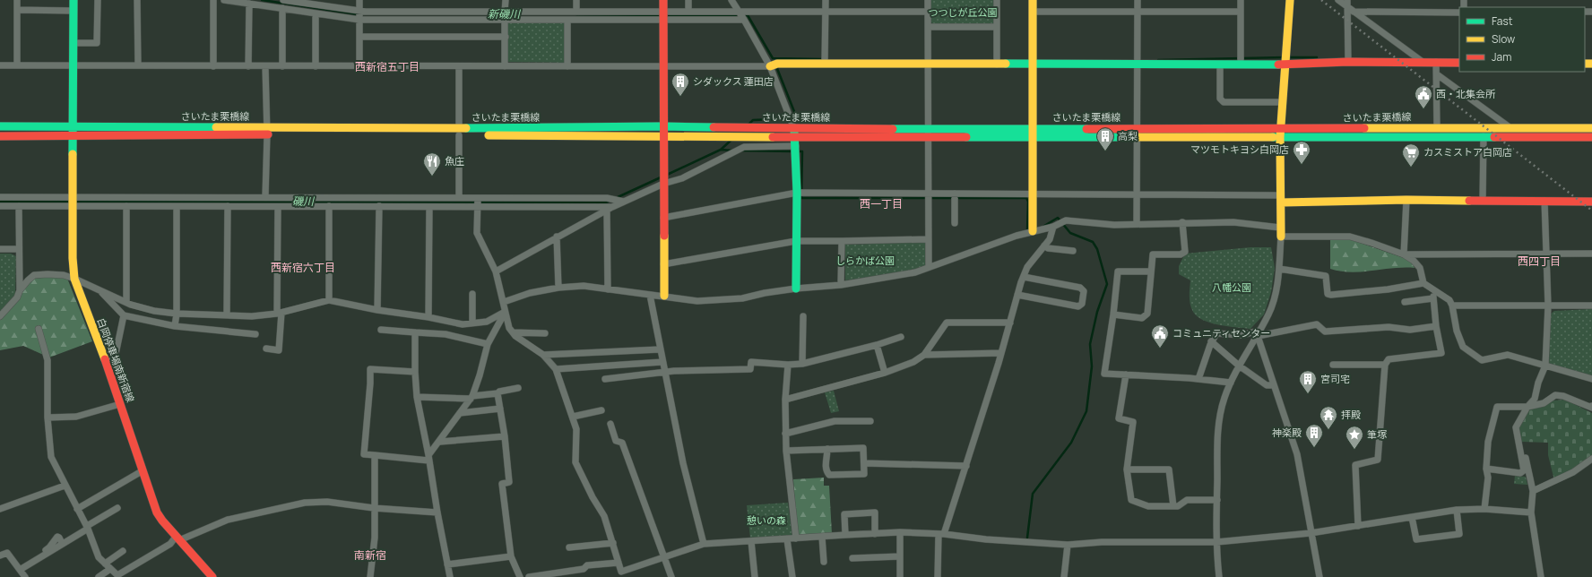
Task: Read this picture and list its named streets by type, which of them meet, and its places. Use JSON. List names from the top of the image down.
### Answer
{
  "streets": {
    "main road": ["さいたま栗橋線", "白岡停車場南新宿線"]
  },
  "crossings": [
    ["さいたま栗橋線", "白岡停車場南新宿線"]
  ],
  "districts": [
    "西新宿五丁目",
    "西一丁目",
    "西四丁目",
    "西新宿六丁目",
    "南新宿"
  ],
  "water": ["新磯川", "磯川"],
  "parks": [
    "つつじが丘公園",
    "しらかば公園",
    "八幡公園",
    "憩いの森"
  ],
  "places": {
    "building": [
      "シダックス 蓮田店",
      "高梨",
      "宮司宅",
      "神楽殿"
    ],
    "public building": ["西・北集会所", "コミュニティセンター"],
    "pharmacy": ["マツモトキヨシ白岡店"],
    "supermarket": ["カスミストア白岡店"],
    "restaurant": ["魚庄"],
    "temple": ["拝殿"],
    "place": ["筆塚"]
  },
  "legend": ["Fast", "Slow", "Jam"]
}
